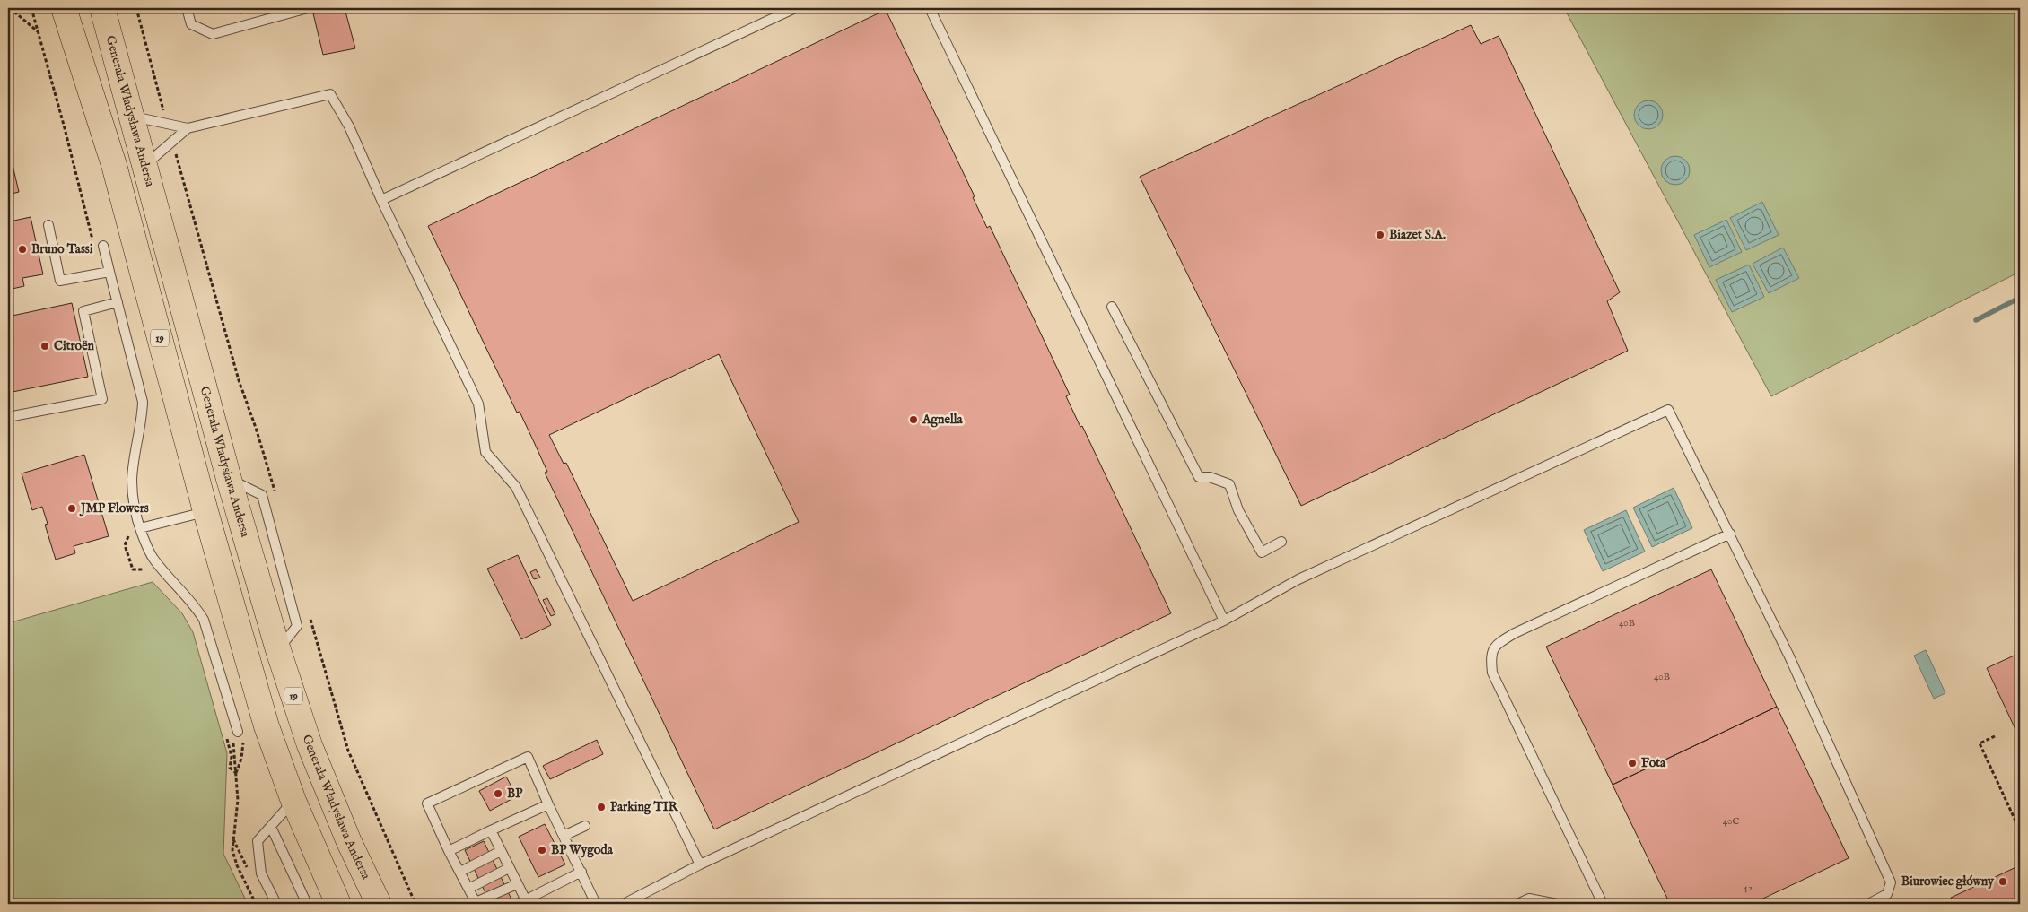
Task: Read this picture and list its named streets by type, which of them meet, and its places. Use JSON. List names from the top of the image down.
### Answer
{
  "streets": {
    "highway": ["Generała Władysława Andersa", "19"]
  },
  "places": [
    "Biazet S.A.",
    "Bruno Tassi",
    "Citroën",
    "Agnella",
    "JMP Flowers",
    "Fota",
    "BP",
    "Parking TIR",
    "BP Wygoda",
    "Biurowiec główny"
  ],
  "house_numbers": [
    "40B",
    "40B",
    "40C",
    "42"
  ]
}
